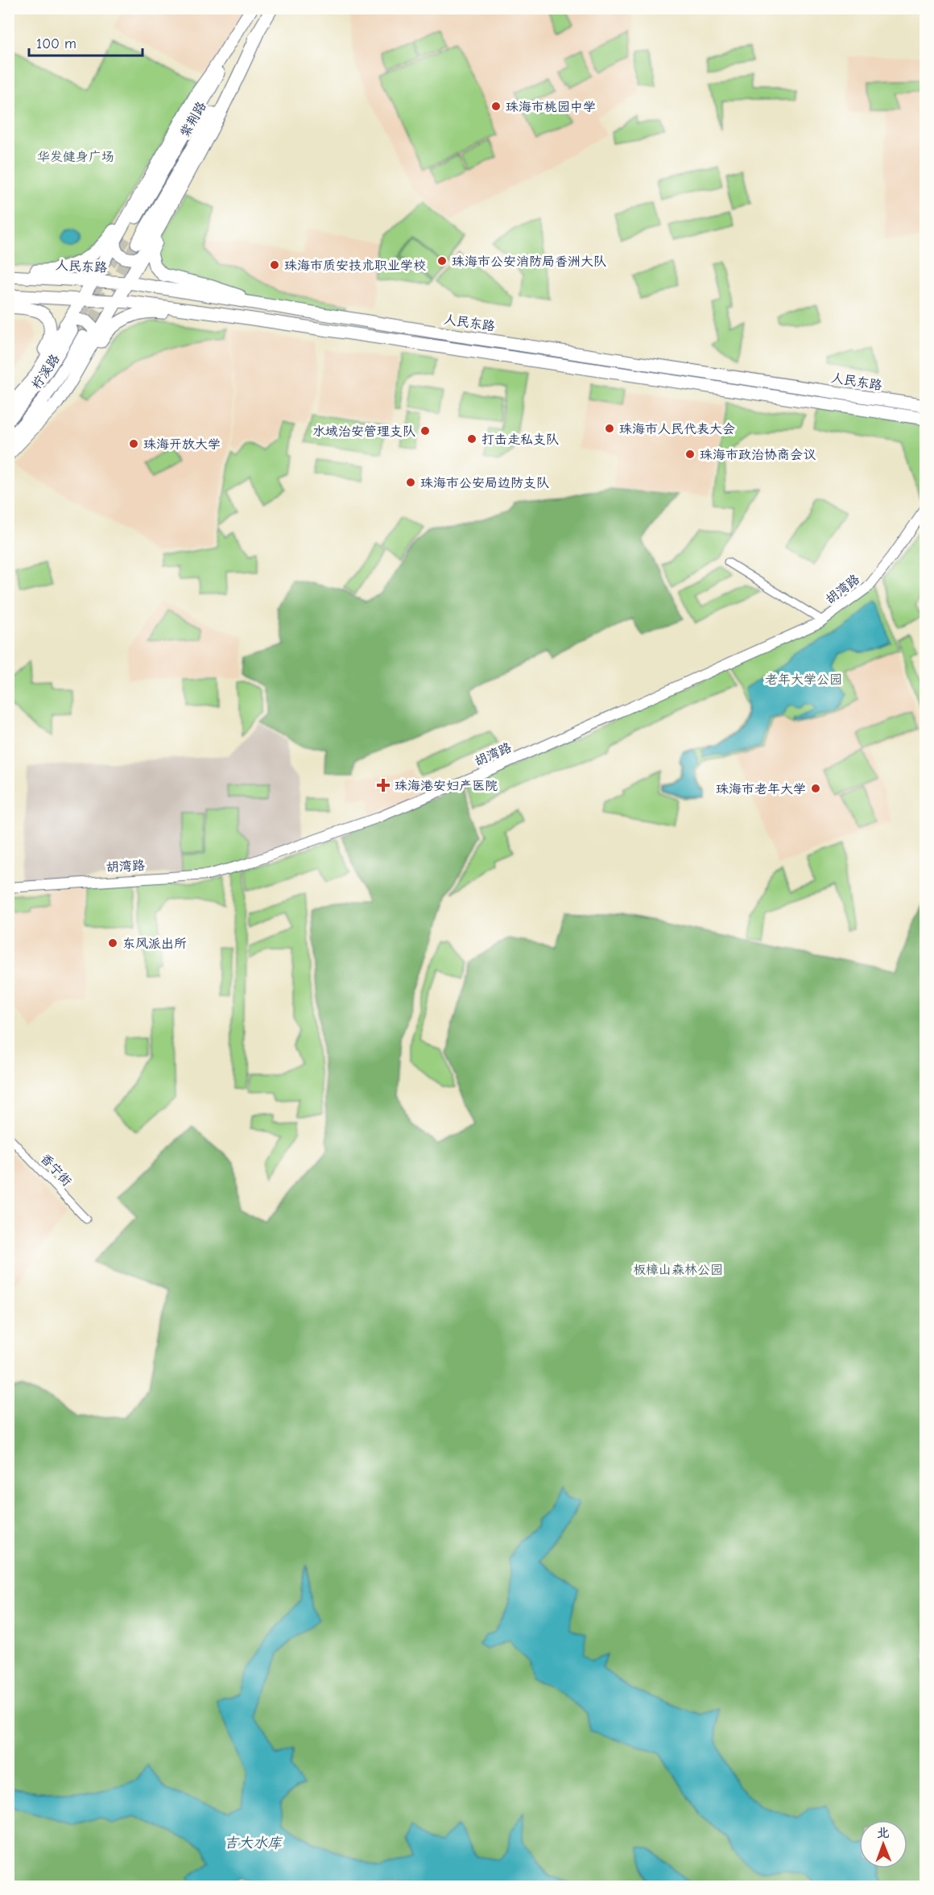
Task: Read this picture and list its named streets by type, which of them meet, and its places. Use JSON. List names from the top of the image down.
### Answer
{
  "streets": {
    "main road": ["紫荆路", "人民东路", "柠溪路"],
    "street": ["胡湾路", "香宁街"]
  },
  "water": ["吉大水库"],
  "parks": ["华发健身广场", "老年大学公园", "板樟山森林公园"],
  "places": {
    "other": [
      "珠海市桃园中学",
      "珠海市公安消防局香洲大队",
      "珠海市质安技术职业学校",
      "珠海市人民代表大会",
      "水域治安管理支队",
      "打击走私支队",
      "珠海开放大学",
      "珠海市政治协商会议",
      "珠海市公安局边防支队",
      "珠海市老年大学",
      "东风派出所"
    ],
    "health": ["珠海港安妇产医院"]
  },
  "scale_bar": "100 m",
  "north": "top"
}
